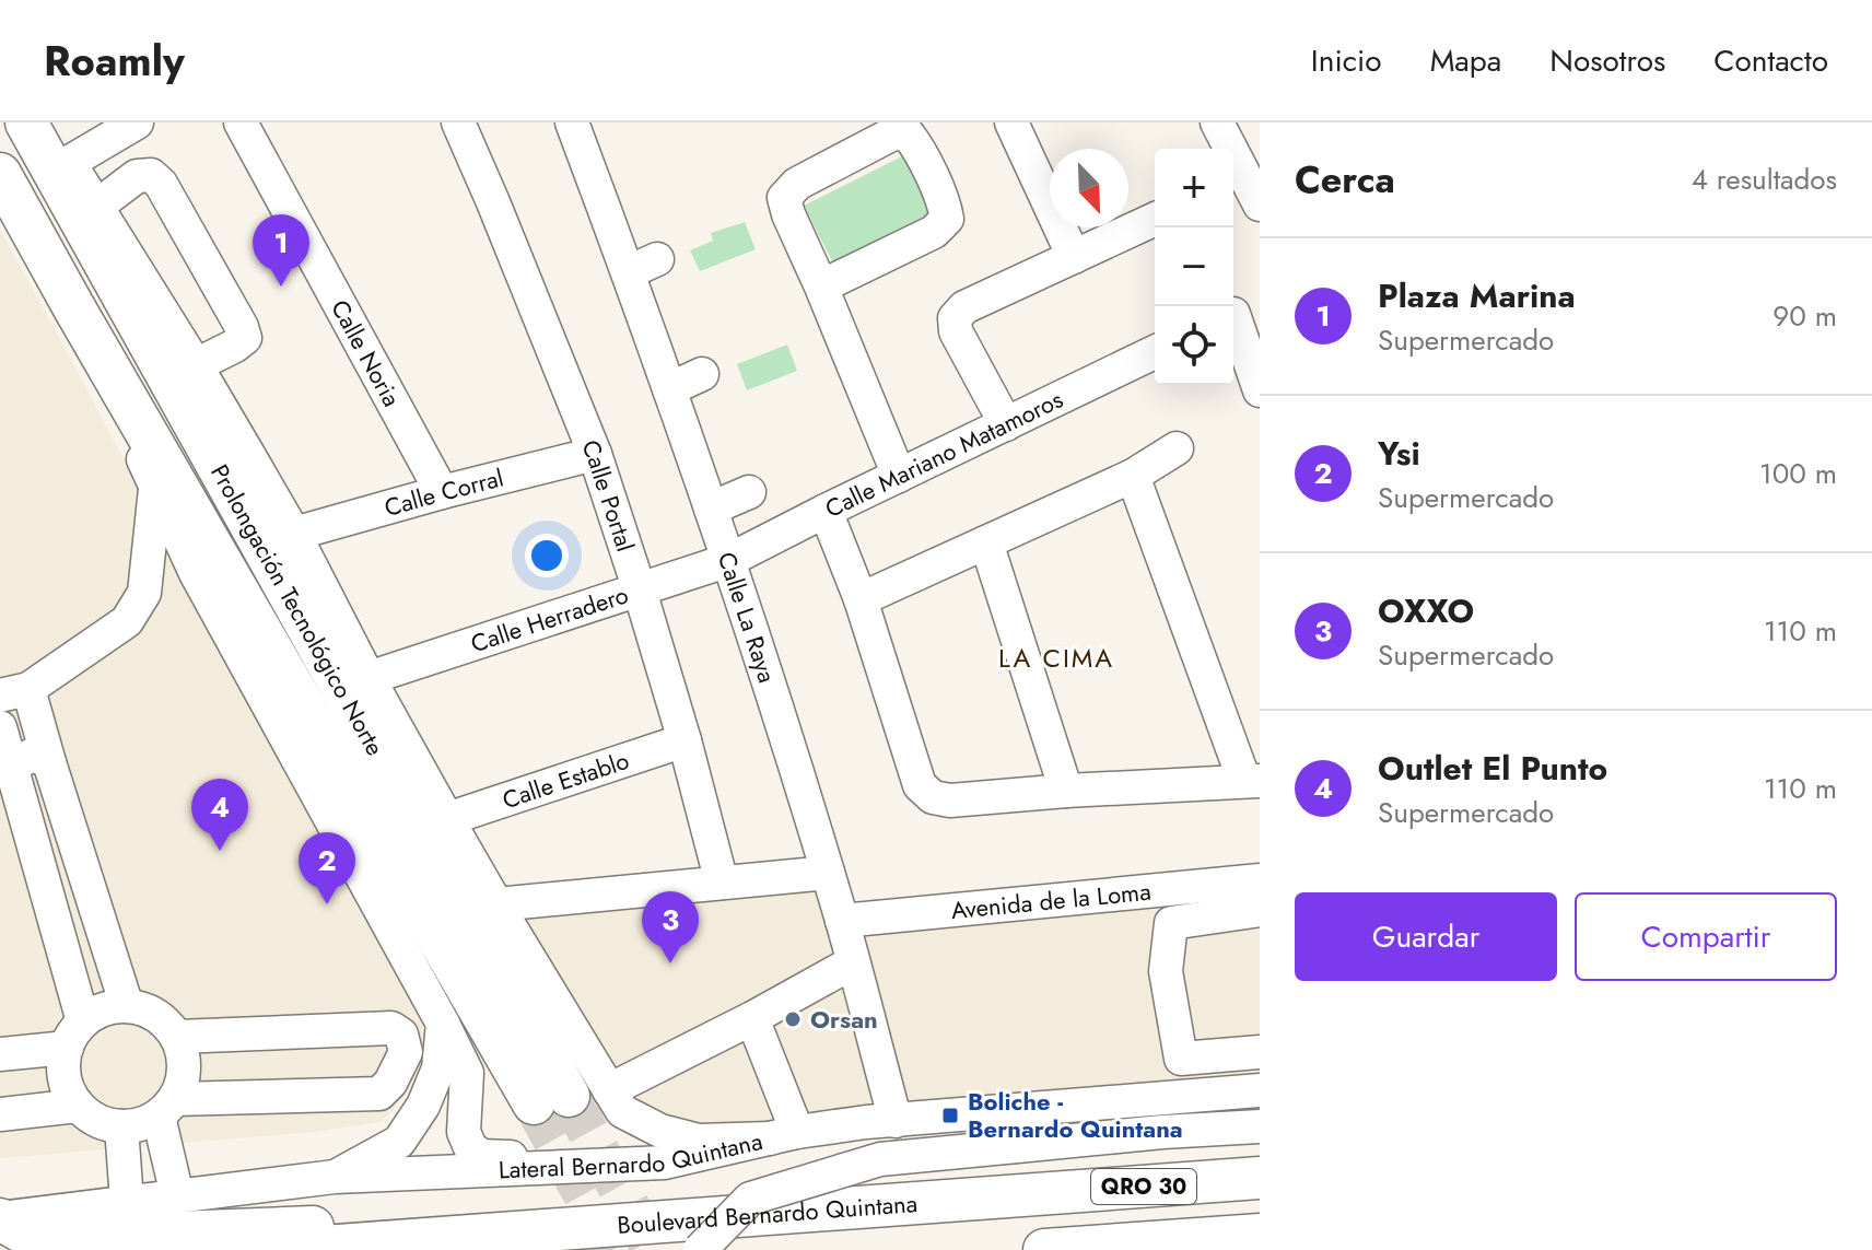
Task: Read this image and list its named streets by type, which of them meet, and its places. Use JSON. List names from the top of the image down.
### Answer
{
  "streets": {
    "main road": ["Prolongación Tecnológico Norte", "QRO 30", "Boulevard Bernardo Quintana"],
    "street": [
      "Calle Noria",
      "Calle Mariano Matamoros",
      "Calle Corral",
      "Calle Portal",
      "Calle La Raya",
      "Calle Herradero",
      "Calle Establo",
      "Avenida de la Loma",
      "Lateral Bernardo Quintana"
    ]
  },
  "crossings": [
    ["Calle Noria", "Calle Corral"],
    ["Calle Mariano Matamoros", "Calle La Raya"],
    ["Calle Mariano Matamoros", "Calle Herradero"],
    ["Calle Corral", "Calle Portal"],
    ["Calle Portal", "Calle Herradero"],
    ["Calle Portal", "Calle Establo"],
    ["Calle La Raya", "Calle Herradero"],
    ["Calle La Raya", "Avenida de la Loma"],
    ["Calle La Raya", "Lateral Bernardo Quintana"]
  ],
  "districts": ["LA CIMA"],
  "places": {
    "other": ["Orsan"],
    "transit": ["Boliche - Bernardo Quintana"]
  },
  "north": "bottom right",
  "page": {
    "header": "Roamly",
    "nav": [
      "Inicio",
      "Mapa",
      "Nosotros",
      "Contacto"
    ],
    "heading": ["Cerca", "4 resultados"],
    "map_buttons": ["+", "−"],
    "pins": [
      "1",
      "4",
      "2",
      "3"
    ],
    "list": [
      {
        "mark": "1",
        "name": "Plaza Marina",
        "note": "Supermercado",
        "value": "90 m"
      },
      {
        "mark": "2",
        "name": "Ysi",
        "note": "Supermercado",
        "value": "100 m"
      },
      {
        "mark": "3",
        "name": "OXXO",
        "note": "Supermercado",
        "value": "110 m"
      },
      {
        "mark": "4",
        "name": "Outlet El Punto",
        "note": "Supermercado",
        "value": "110 m"
      }
    ],
    "buttons": ["Guardar", "Compartir"]
  }
}
